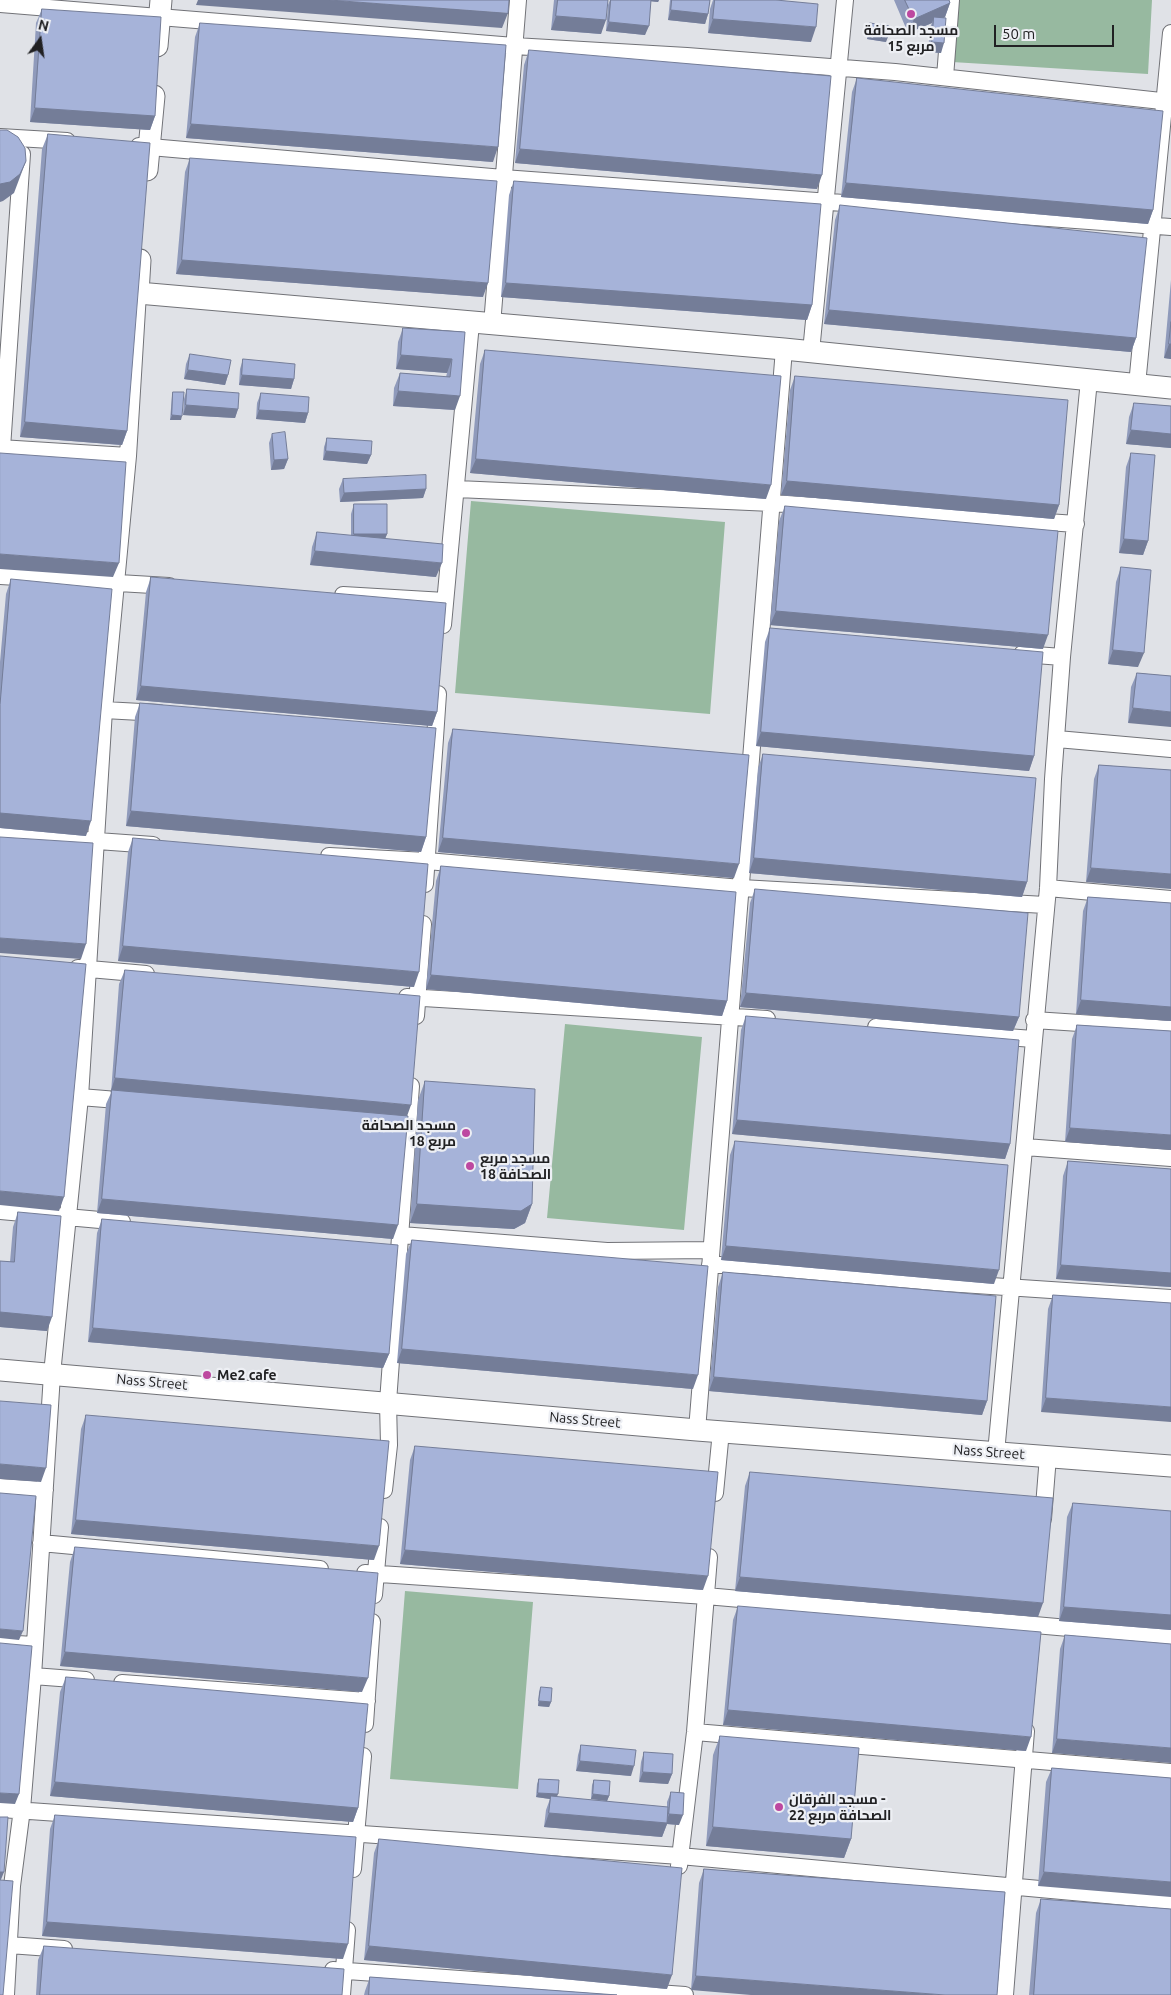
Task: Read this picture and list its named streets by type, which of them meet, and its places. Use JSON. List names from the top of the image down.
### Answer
{
  "streets": {
    "street": ["Nass Street"]
  },
  "places": [
    "مسجد الصحافة مربع 15",
    "مسجد الصحافة مربع 18",
    "مسجد مربع 18 الصحافة",
    "Me2 cafe",
    "مسجد الفرقان - الصحافة مربع 22"
  ],
  "scale_bar": "50 m",
  "north": "top"
}
